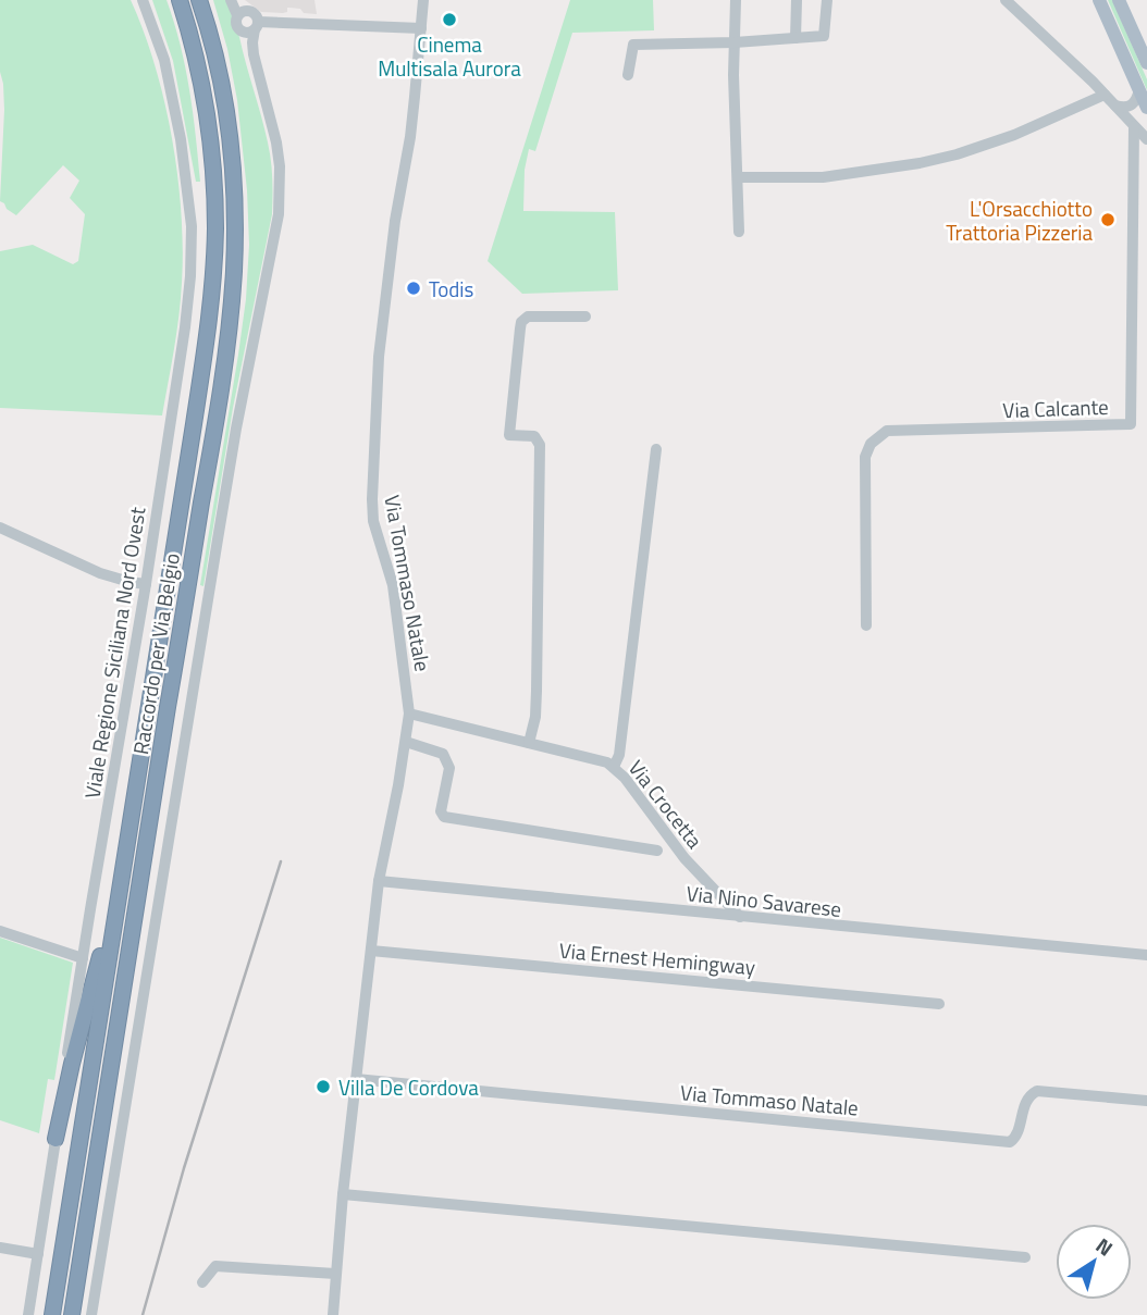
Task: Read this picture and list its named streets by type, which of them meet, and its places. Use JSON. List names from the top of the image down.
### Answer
{
  "streets": {
    "highway": ["Raccordo per Via Belgio"],
    "street": [
      "Via Calcante",
      "Via Tommaso Natale",
      "Viale Regione Siciliana Nord Ovest",
      "Via Crocetta",
      "Via Nino Savarese",
      "Via Ernest Hemingway"
    ]
  },
  "crossings": [
    ["Via Tommaso Natale", "Via Crocetta"],
    ["Via Tommaso Natale", "Via Nino Savarese"],
    ["Via Tommaso Natale", "Via Ernest Hemingway"],
    ["Via Crocetta", "Via Nino Savarese"]
  ],
  "places": [
    "Cinema Multisala Aurora",
    "L'Orsacchiotto Trattoria Pizzeria",
    "Todis",
    "Villa De Cordova"
  ],
  "north": "top right"
}
